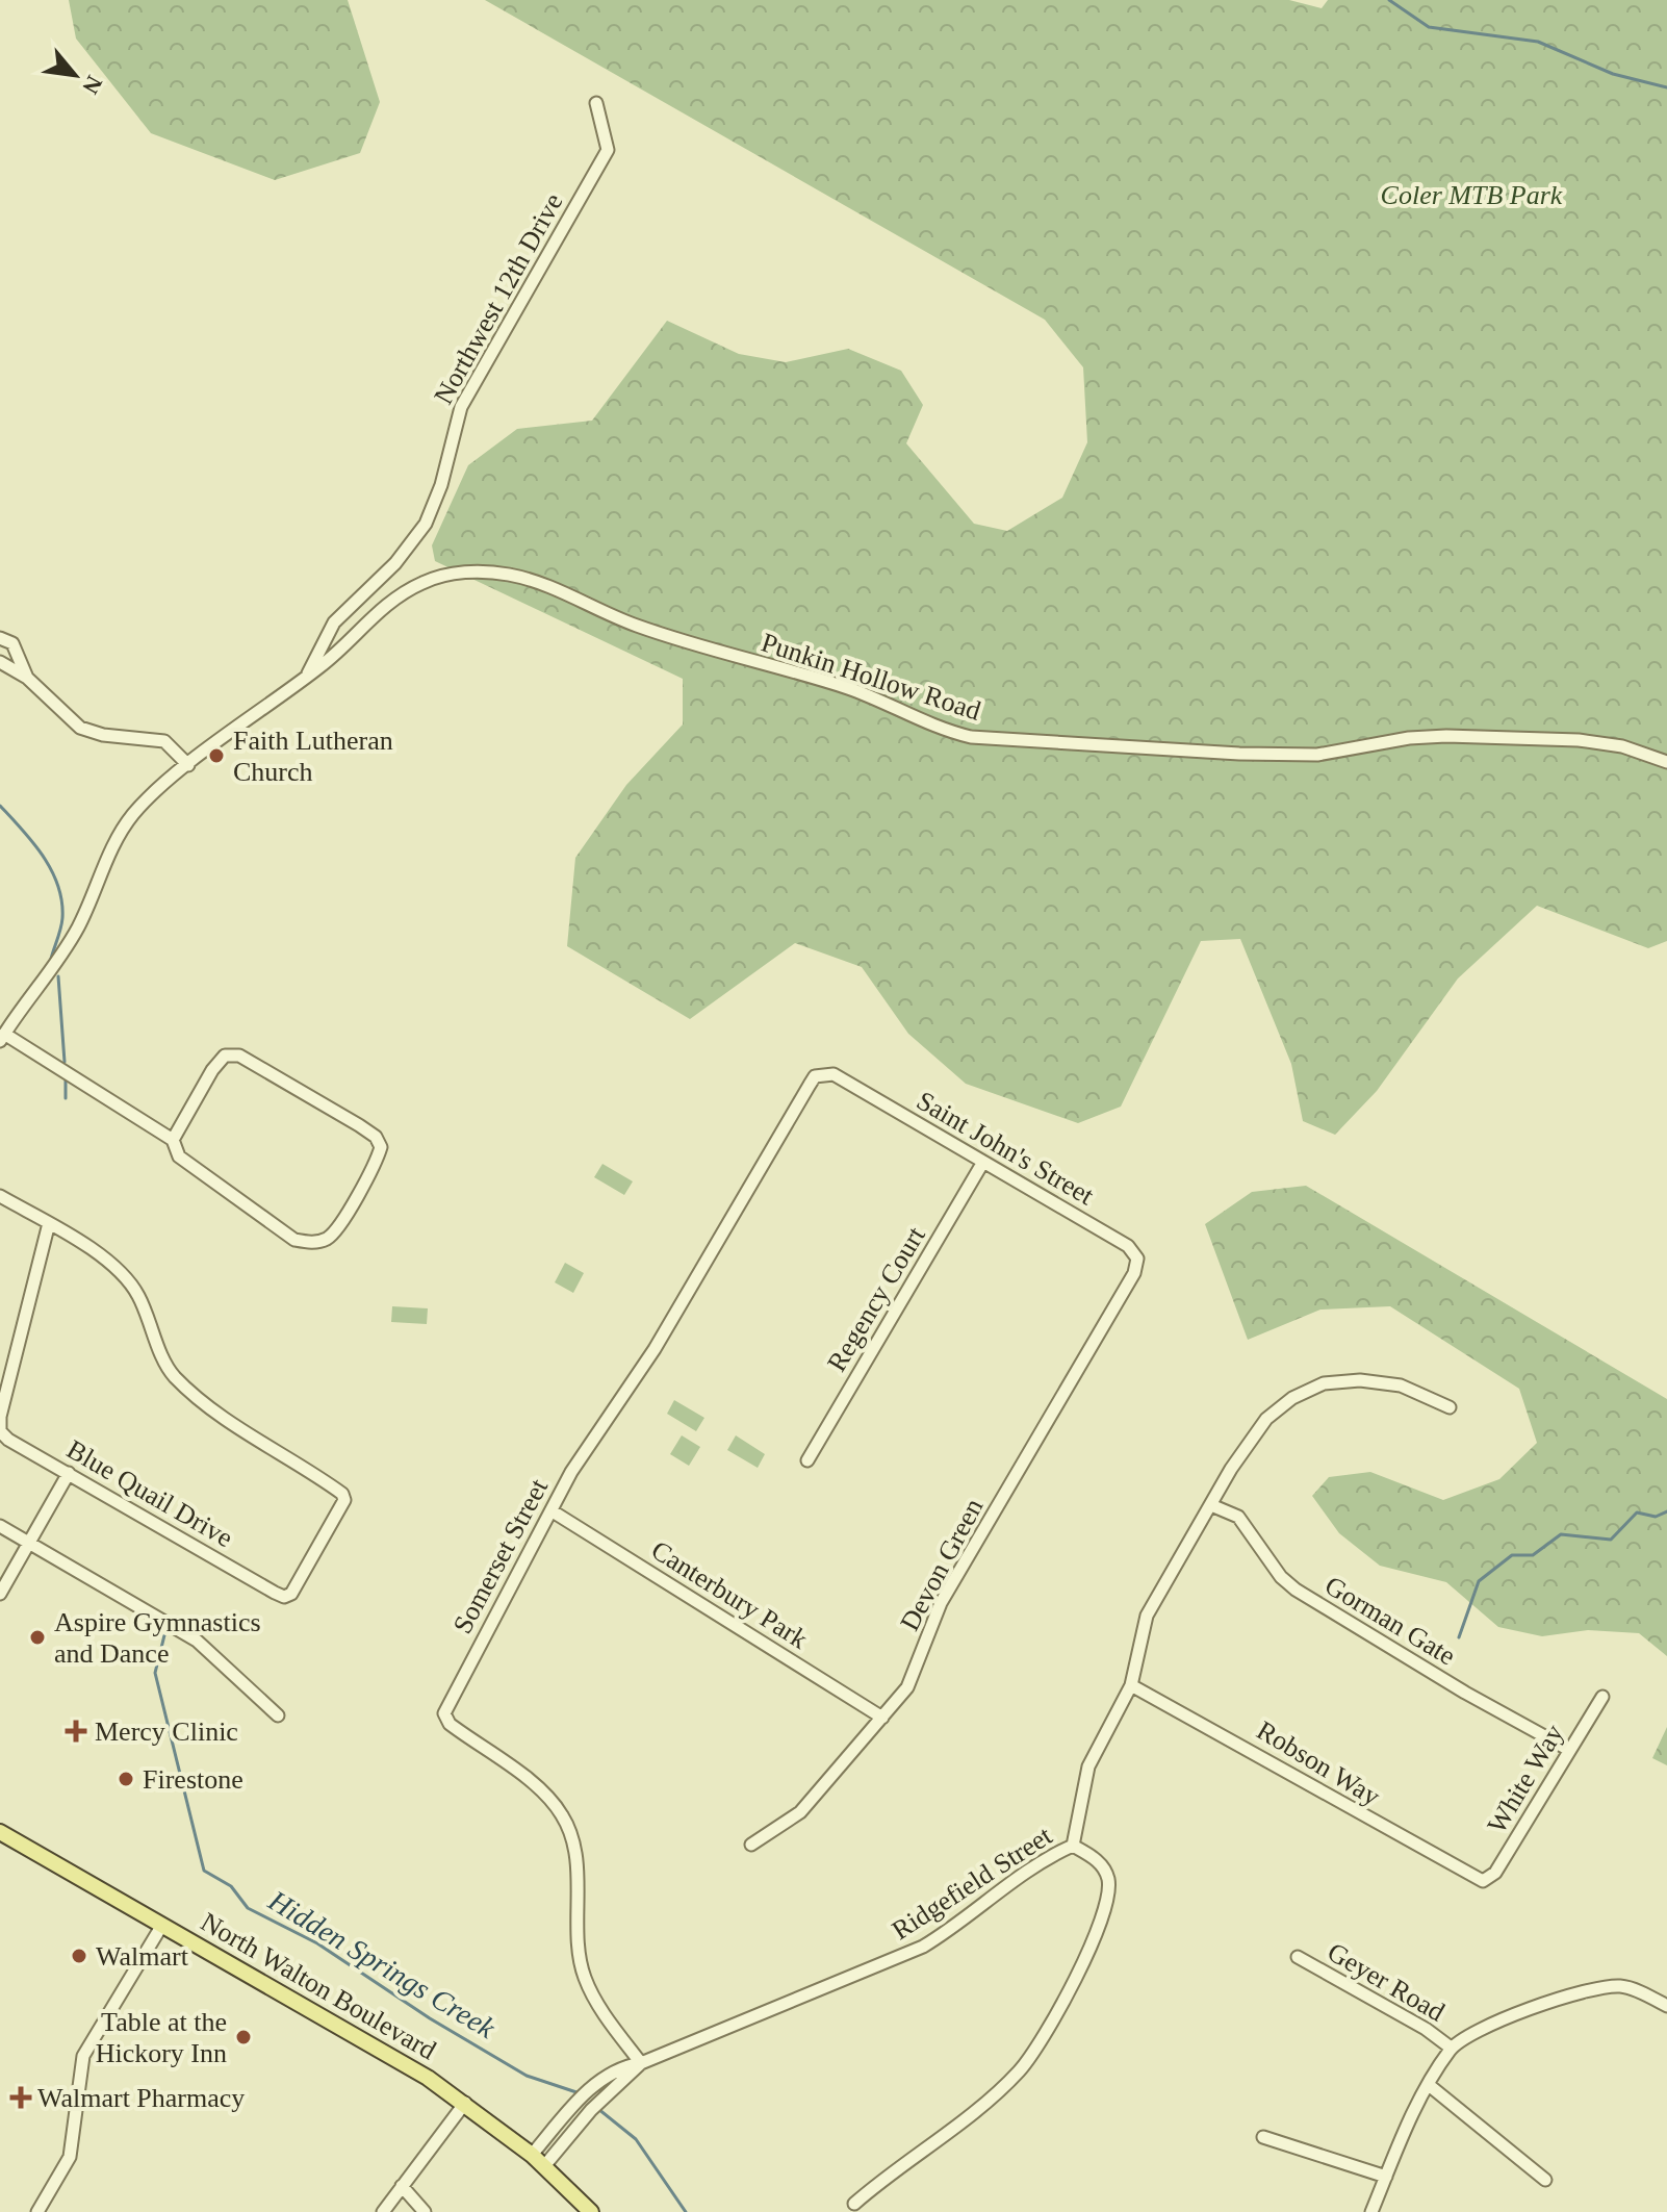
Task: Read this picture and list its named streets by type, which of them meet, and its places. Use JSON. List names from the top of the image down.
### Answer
{
  "streets": {
    "main road": ["North Walton Boulevard"],
    "street": [
      "Northwest 12th Drive",
      "Punkin Hollow Road",
      "Saint John's Street",
      "Regency Court",
      "Blue Quail Drive",
      "Somerset Street",
      "Devon Green",
      "Canterbury Park",
      "Gorman Gate",
      "Robson Way",
      "White Way",
      "Ridgefield Street",
      "Geyer Road"
    ]
  },
  "crossings": [
    ["Northwest 12th Drive", "Punkin Hollow Road"],
    ["Saint John's Street", "Regency Court"],
    ["Saint John's Street", "Somerset Street"],
    ["Saint John's Street", "Devon Green"],
    ["Somerset Street", "Canterbury Park"],
    ["Somerset Street", "Ridgefield Street"],
    ["Devon Green", "Canterbury Park"],
    ["Gorman Gate", "White Way"],
    ["Gorman Gate", "Ridgefield Street"],
    ["Robson Way", "White Way"],
    ["Robson Way", "Ridgefield Street"],
    ["Ridgefield Street", "North Walton Boulevard"]
  ],
  "water": ["Hidden Springs Creek"],
  "parks": ["Coler MTB Park"],
  "places": {
    "other": [
      "Faith Lutheran Church",
      "Aspire Gymnastics and Dance",
      "Firestone",
      "Walmart",
      "Table at the Hickory Inn"
    ],
    "health": ["Mercy Clinic", "Walmart Pharmacy"]
  },
  "north": "bottom right"
}
